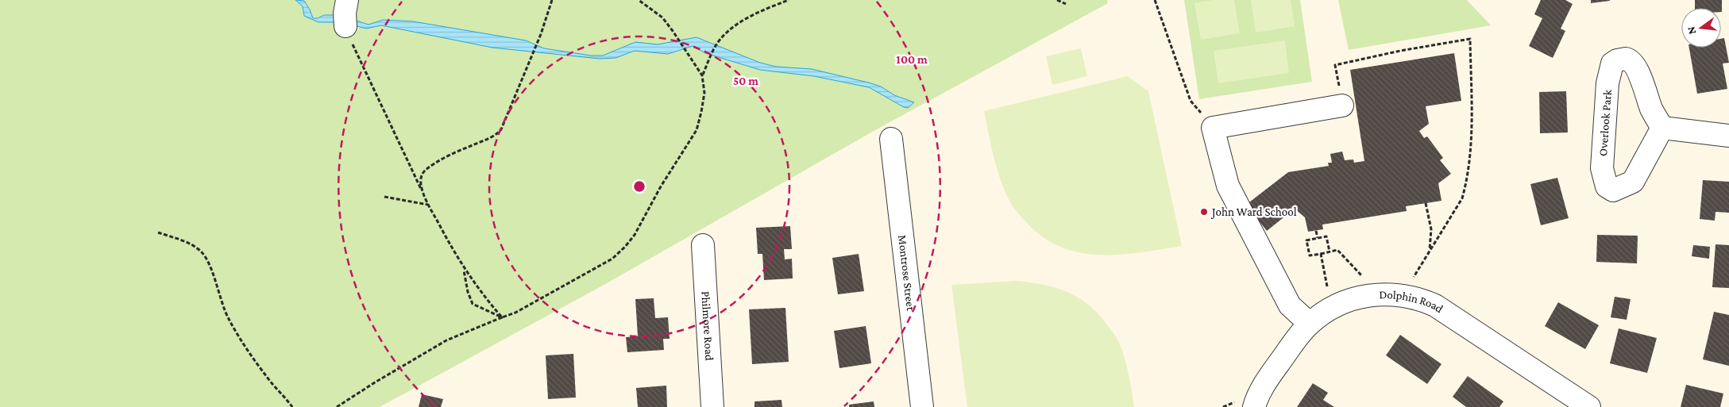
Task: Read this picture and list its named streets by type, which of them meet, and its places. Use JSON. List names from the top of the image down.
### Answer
{
  "streets": {
    "street": [
      "Overlook Park",
      "Montrose Street",
      "Dolphin Road",
      "Philmore Road"
    ]
  },
  "places": ["John Ward School"],
  "north": "left",
  "rings": ["100 m", "50 m"]
}
